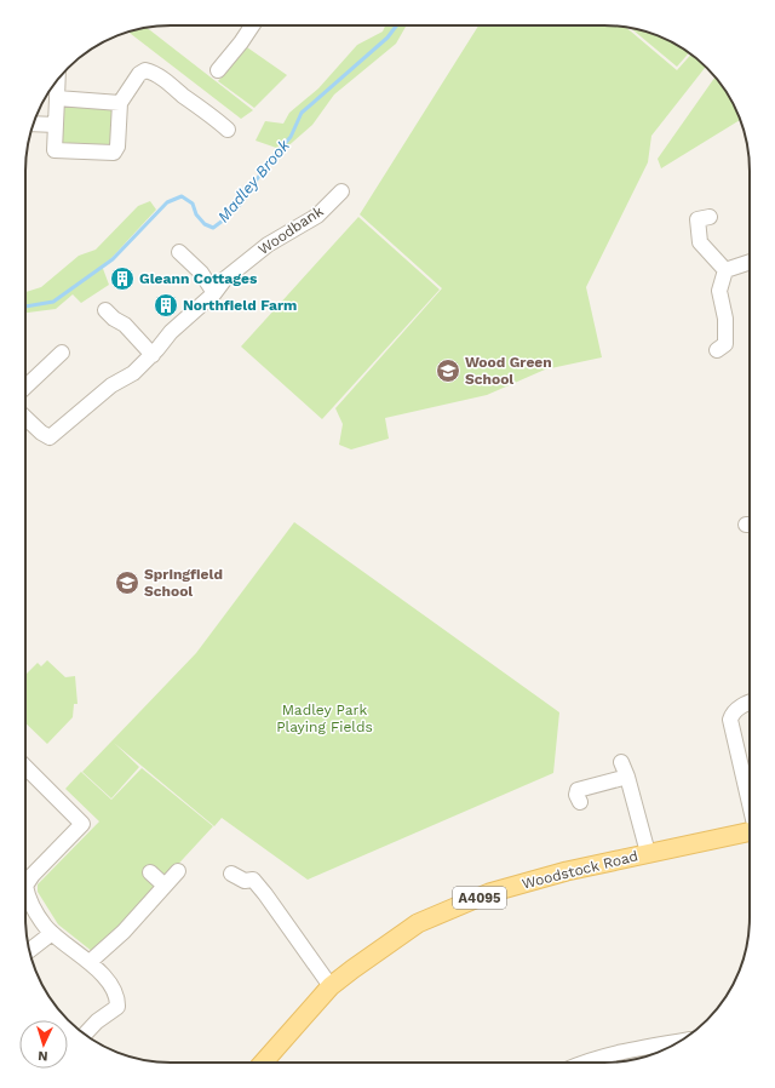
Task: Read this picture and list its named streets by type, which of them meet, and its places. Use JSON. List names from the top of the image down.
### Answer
{
  "streets": {
    "main road": ["Woodstock Road", "A4095"],
    "street": ["Woodbank"]
  },
  "water": ["Madley Brook"],
  "parks": ["Madley Park Playing Fields"],
  "places": {
    "building": ["Gleann Cottages", "Northfield Farm"],
    "school or university": ["Wood Green School", "Springfield School"]
  },
  "north": "bottom"
}
